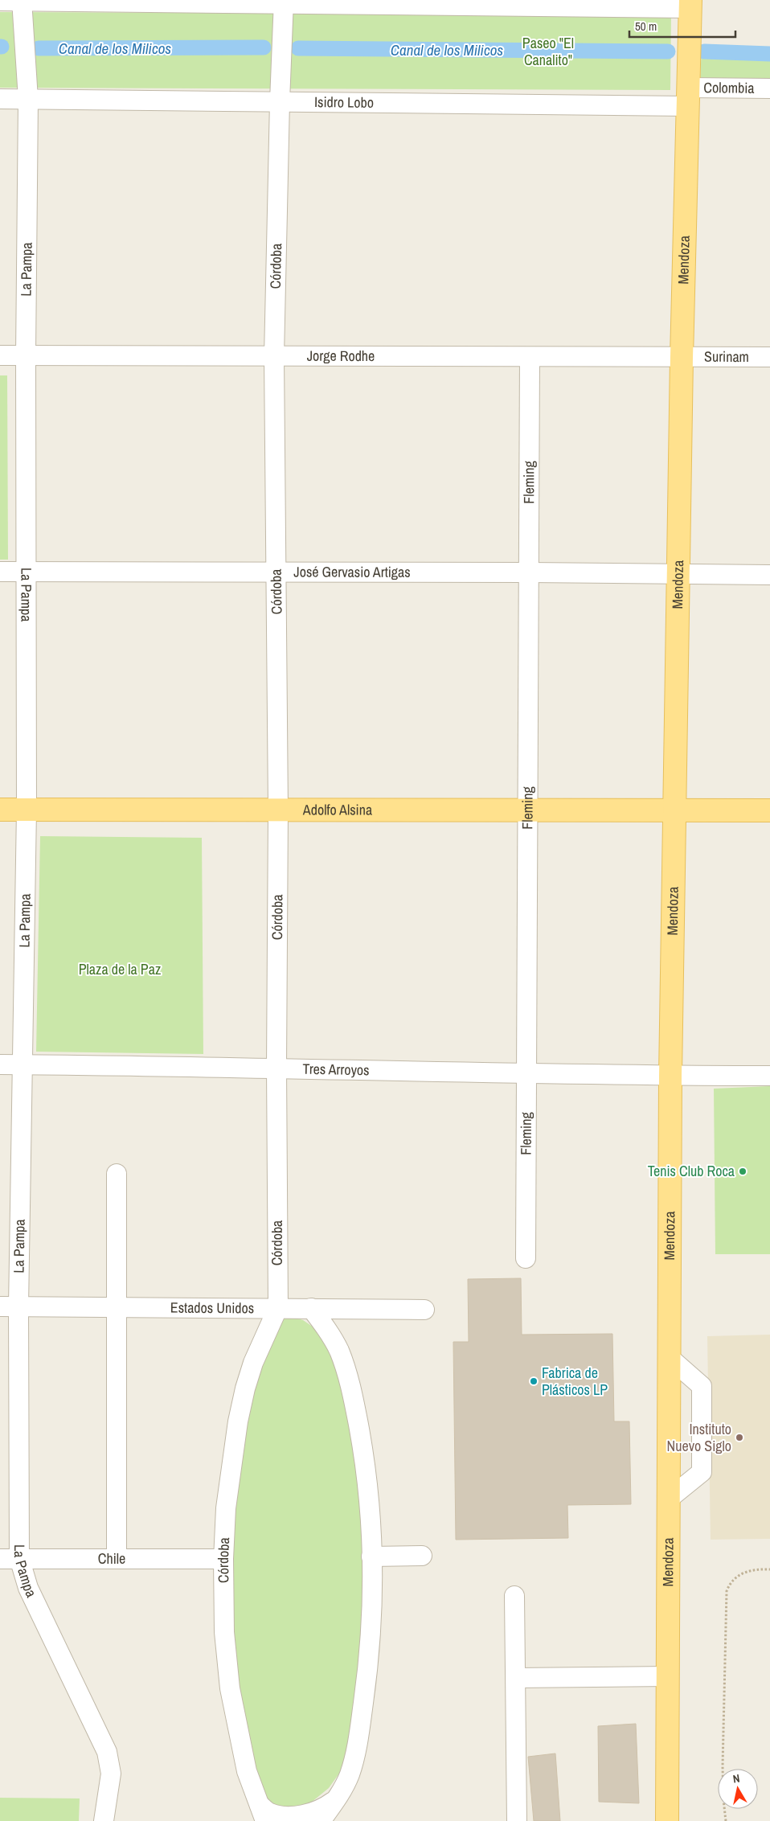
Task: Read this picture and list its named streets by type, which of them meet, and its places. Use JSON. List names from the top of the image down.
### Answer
{
  "streets": {
    "main road": ["Mendoza", "Adolfo Alsina"],
    "street": [
      "Colombia",
      "Isidro Lobo",
      "Córdoba",
      "La Pampa",
      "Jorge Rodhe",
      "Surinam",
      "Fleming",
      "José Gervasio Artigas",
      "Tres Arroyos",
      "Estados Unidos",
      "Chile"
    ]
  },
  "crossings": [
    ["Colombia", "Isidro Lobo"],
    ["Colombia", "Mendoza"],
    ["Isidro Lobo", "Mendoza"],
    ["Isidro Lobo", "Córdoba"],
    ["Isidro Lobo", "La Pampa"],
    ["Mendoza", "Jorge Rodhe"],
    ["Mendoza", "Surinam"],
    ["Mendoza", "José Gervasio Artigas"],
    ["Mendoza", "Adolfo Alsina"],
    ["Mendoza", "Tres Arroyos"],
    ["Córdoba", "Jorge Rodhe"],
    ["Córdoba", "José Gervasio Artigas"],
    ["Córdoba", "Adolfo Alsina"],
    ["Córdoba", "Tres Arroyos"],
    ["Córdoba", "Estados Unidos"],
    ["Córdoba", "Chile"],
    ["La Pampa", "Jorge Rodhe"],
    ["La Pampa", "José Gervasio Artigas"],
    ["La Pampa", "Adolfo Alsina"],
    ["La Pampa", "Tres Arroyos"],
    ["La Pampa", "Estados Unidos"],
    ["La Pampa", "Chile"],
    ["Jorge Rodhe", "Surinam"],
    ["Jorge Rodhe", "Fleming"],
    ["Fleming", "José Gervasio Artigas"],
    ["Fleming", "Adolfo Alsina"],
    ["Fleming", "Tres Arroyos"]
  ],
  "water": ["Canal de los Milicos"],
  "parks": ["Paseo \"El Canalito\"", "Plaza de la Paz"],
  "places": ["Tenis Club Roca", "Fabrica de Plásticos LP", "Instituto Nuevo Siglo"],
  "scale_bar": "50 m",
  "north": "top"
}
